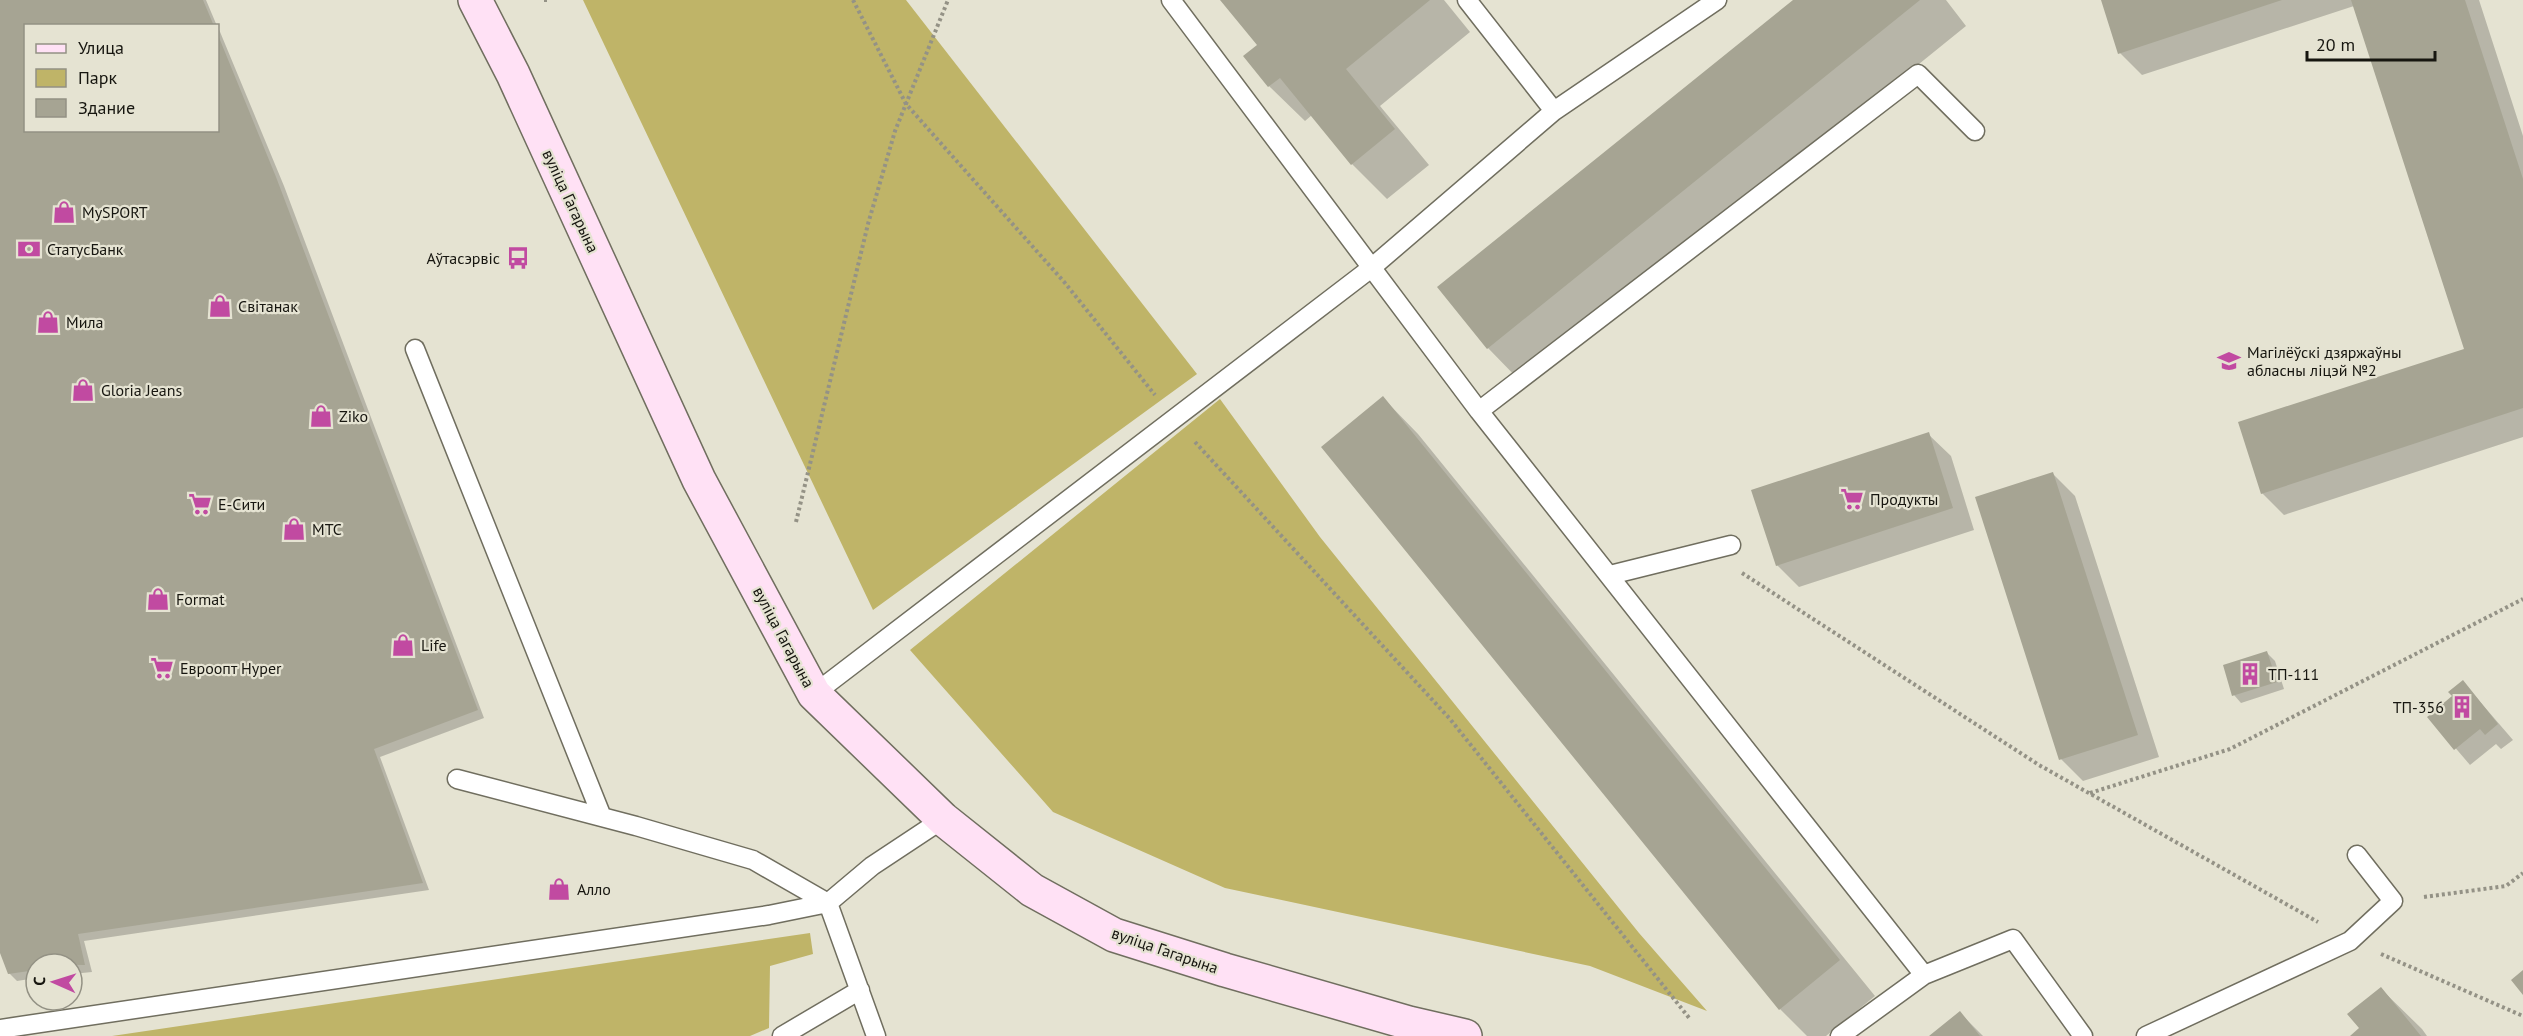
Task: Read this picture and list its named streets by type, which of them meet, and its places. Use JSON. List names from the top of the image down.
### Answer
{
  "streets": {
    "main road": ["вуліца Гагарына"]
  },
  "places": {
    "shop": [
      "MySPORT",
      "Світанак",
      "Мила",
      "Gloria Jeans",
      "Ziko",
      "МТС",
      "Format",
      "Life",
      "Алло"
    ],
    "bank": ["СтатусБанк"],
    "bus stop": ["Аўтасэрвіс"],
    "school or university": ["Магілёўскі дзяржаўны абласны ліцэй №2"],
    "supermarket": ["Продукты", "Е-Сити", "Евроопт Hyper"],
    "building": ["ТП-111", "ТП-356"]
  },
  "legend": ["Улица", "Парк", "Здание"],
  "scale_bar": "20 m",
  "north": "left"
}
